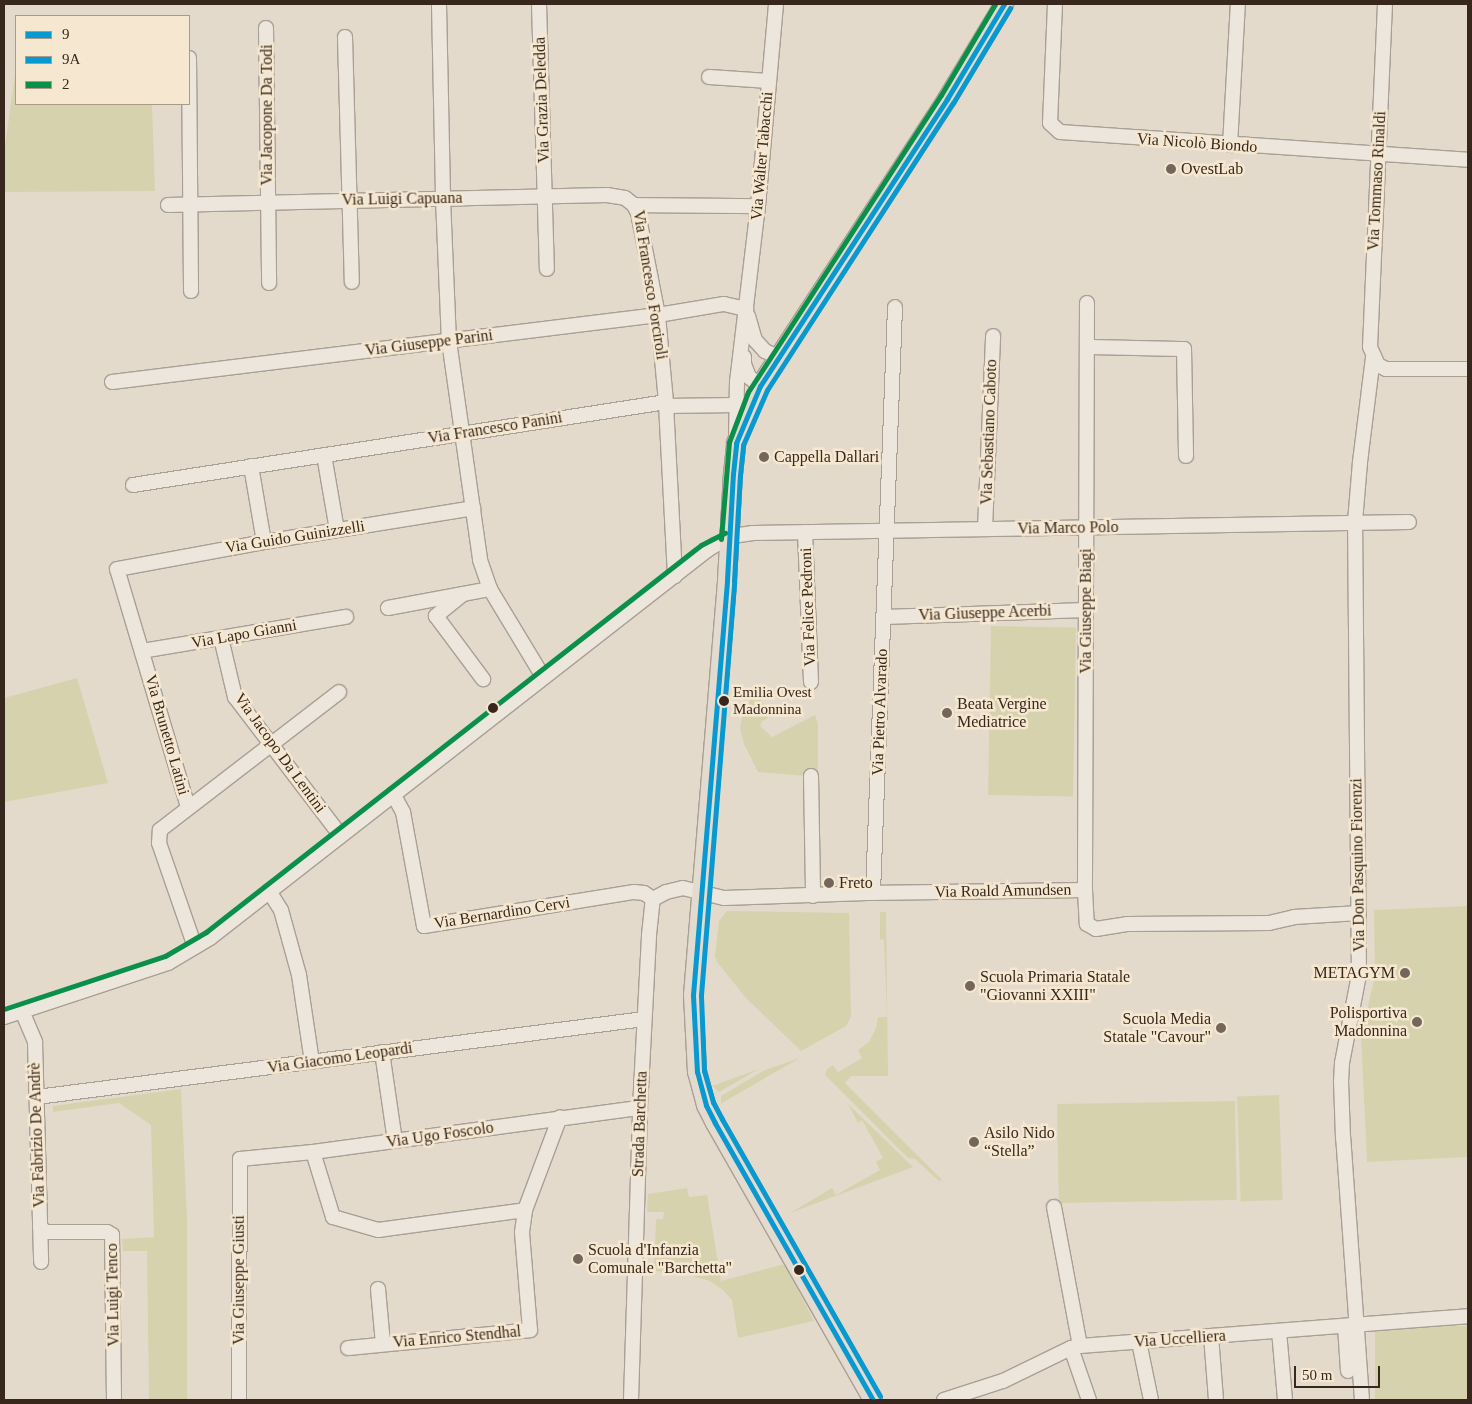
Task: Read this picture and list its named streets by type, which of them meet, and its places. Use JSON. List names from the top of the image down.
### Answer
{
  "streets": {
    "street": [
      "Via Grazia Deledda",
      "Via Jacopone Da Todi",
      "Via Nicolò Biondo",
      "Via Walter Tabacchi",
      "Via Tommaso Rinaldi",
      "Via Luigi Capuana",
      "Via Francesco Forciroli",
      "Via Giuseppe Parini",
      "Via Francesco Panini",
      "Via Sebastiano Caboto",
      "Via Marco Polo",
      "Via Guido Guinizzelli",
      "Via Felice Pedroni",
      "Via Giuseppe Biagi",
      "Via Giuseppe Acerbi",
      "Via Lapo Gianni",
      "Via Pietro Alvarado",
      "Via Brunetto Latini",
      "Via Jacopo Da Lentini",
      "Via Don Pasquino Fiorenzi",
      "Via Roald Amundsen",
      "Via Bernardino Cervi",
      "Via Giacomo Leopardi",
      "Strada Barchetta",
      "Via Fabrizio De Andrè",
      "Via Ugo Foscolo",
      "Via Giuseppe Giusti",
      "Via Luigi Tenco",
      "Via Enrico Stendhal",
      "Via Uccelliera"
    ]
  },
  "crossings": [
    ["Via Grazia Deledda", "Via Luigi Capuana"],
    ["Via Jacopone Da Todi", "Via Luigi Capuana"],
    ["Via Nicolò Biondo", "Via Tommaso Rinaldi"],
    ["Via Walter Tabacchi", "Via Francesco Forciroli"],
    ["Via Walter Tabacchi", "Via Giuseppe Parini"],
    ["Via Walter Tabacchi", "Via Francesco Panini"],
    ["Via Tommaso Rinaldi", "Via Marco Polo"],
    ["Via Tommaso Rinaldi", "Via Don Pasquino Fiorenzi"],
    ["Via Luigi Capuana", "Via Francesco Forciroli"],
    ["Via Francesco Forciroli", "Via Giuseppe Parini"],
    ["Via Francesco Forciroli", "Via Francesco Panini"],
    ["Via Francesco Forciroli", "Via Marco Polo"],
    ["Via Sebastiano Caboto", "Via Marco Polo"],
    ["Via Marco Polo", "Via Felice Pedroni"],
    ["Via Marco Polo", "Via Giuseppe Biagi"],
    ["Via Marco Polo", "Via Pietro Alvarado"],
    ["Via Marco Polo", "Via Brunetto Latini"],
    ["Via Marco Polo", "Via Jacopo Da Lentini"],
    ["Via Marco Polo", "Via Don Pasquino Fiorenzi"],
    ["Via Marco Polo", "Via Bernardino Cervi"],
    ["Via Marco Polo", "Via Fabrizio De Andrè"],
    ["Via Guido Guinizzelli", "Via Brunetto Latini"],
    ["Via Giuseppe Biagi", "Via Giuseppe Acerbi"],
    ["Via Giuseppe Biagi", "Via Roald Amundsen"],
    ["Via Giuseppe Acerbi", "Via Pietro Alvarado"],
    ["Via Lapo Gianni", "Via Brunetto Latini"],
    ["Via Lapo Gianni", "Via Jacopo Da Lentini"],
    ["Via Pietro Alvarado", "Via Roald Amundsen"],
    ["Via Don Pasquino Fiorenzi", "Via Roald Amundsen"],
    ["Via Don Pasquino Fiorenzi", "Via Uccelliera"],
    ["Via Bernardino Cervi", "Strada Barchetta"],
    ["Via Giacomo Leopardi", "Strada Barchetta"],
    ["Via Giacomo Leopardi", "Via Fabrizio De Andrè"],
    ["Strada Barchetta", "Via Ugo Foscolo"],
    ["Via Fabrizio De Andrè", "Via Luigi Tenco"],
    ["Via Ugo Foscolo", "Via Giuseppe Giusti"]
  ],
  "places": [
    "OvestLab",
    "Cappella Dallari",
    "Emilia Ovest Madonnina",
    "Beata Vergine Mediatrice",
    "Freto",
    "METAGYM",
    "Scuola Primaria Statale \"Giovanni XXIII\"",
    "Polisportiva Madonnina",
    "Scuola Media Statale \"Cavour\"",
    "Asilo Nido “Stella”",
    "Scuola d'Infanzia Comunale \"Barchetta\""
  ],
  "lines": ["transit line 9", "transit line 2", "transit line 9A"],
  "legend": ["9", "9A", "2"],
  "scale_bar": "50 m"
}
